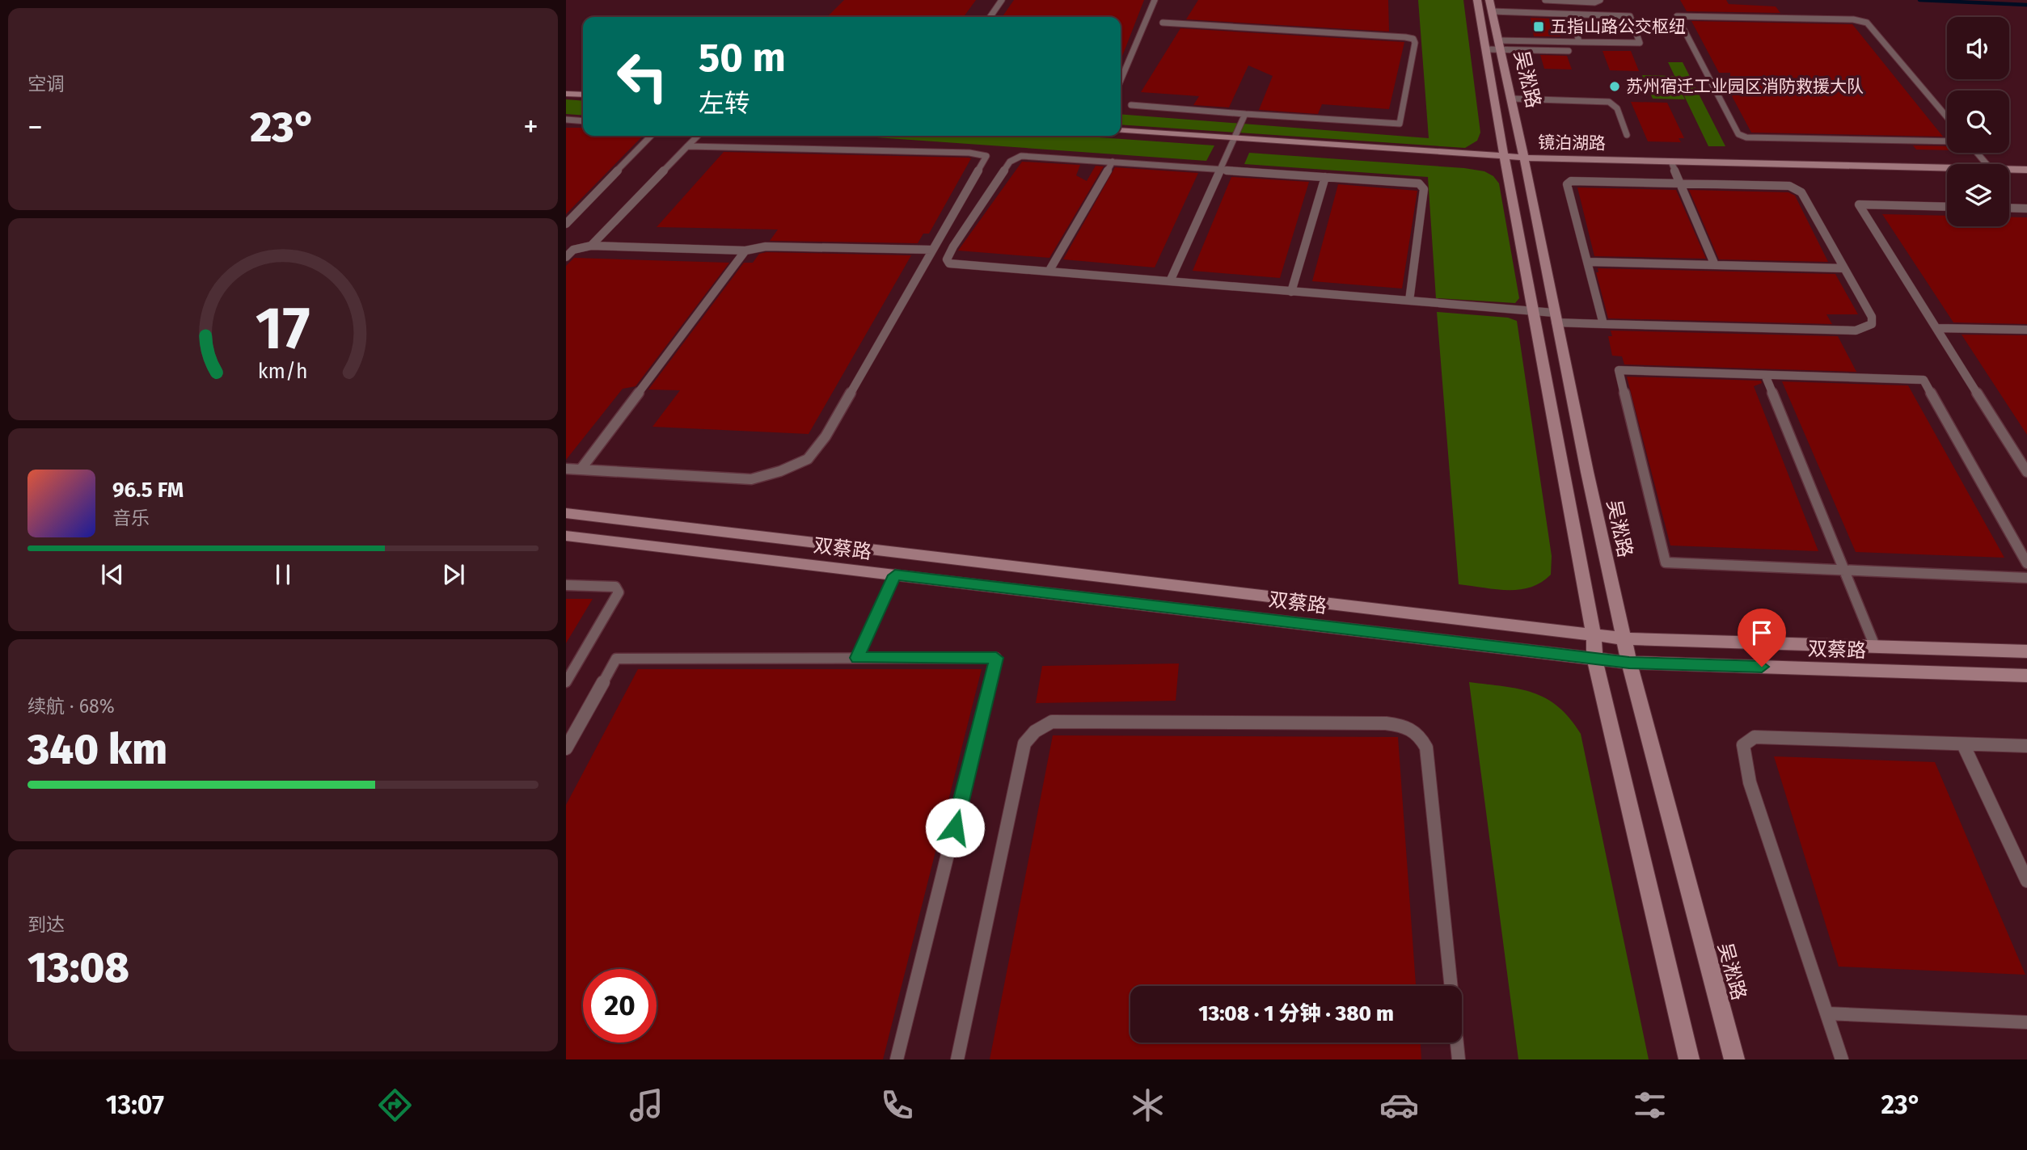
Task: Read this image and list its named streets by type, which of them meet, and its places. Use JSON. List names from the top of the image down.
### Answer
{
  "streets": {
    "street": ["吴淞路", "镜泊湖路", "双蔡路"]
  },
  "crossings": [
    ["吴淞路", "镜泊湖路"],
    ["吴淞路", "双蔡路"]
  ],
  "places": {
    "transit": ["五指山路公交枢纽"],
    "other": ["苏州宿迁工业园区消防救援大队"]
  },
  "page": {
    "tile": [
      "空调",
      ["续航 · 68%", "340 km"],
      ["到达", "13:08"]
    ],
    "turn": ["50 m", "左转"],
    "heat": ["−", "23°", "+"],
    "song": ["96.5 FM", "音乐"],
    "limit": "20",
    "trip": "13:08 · 1 分钟 · 380 m",
    "tabs": ["13:07", "23°"],
    "gauge": ["17", "km/h"]
  }
}
